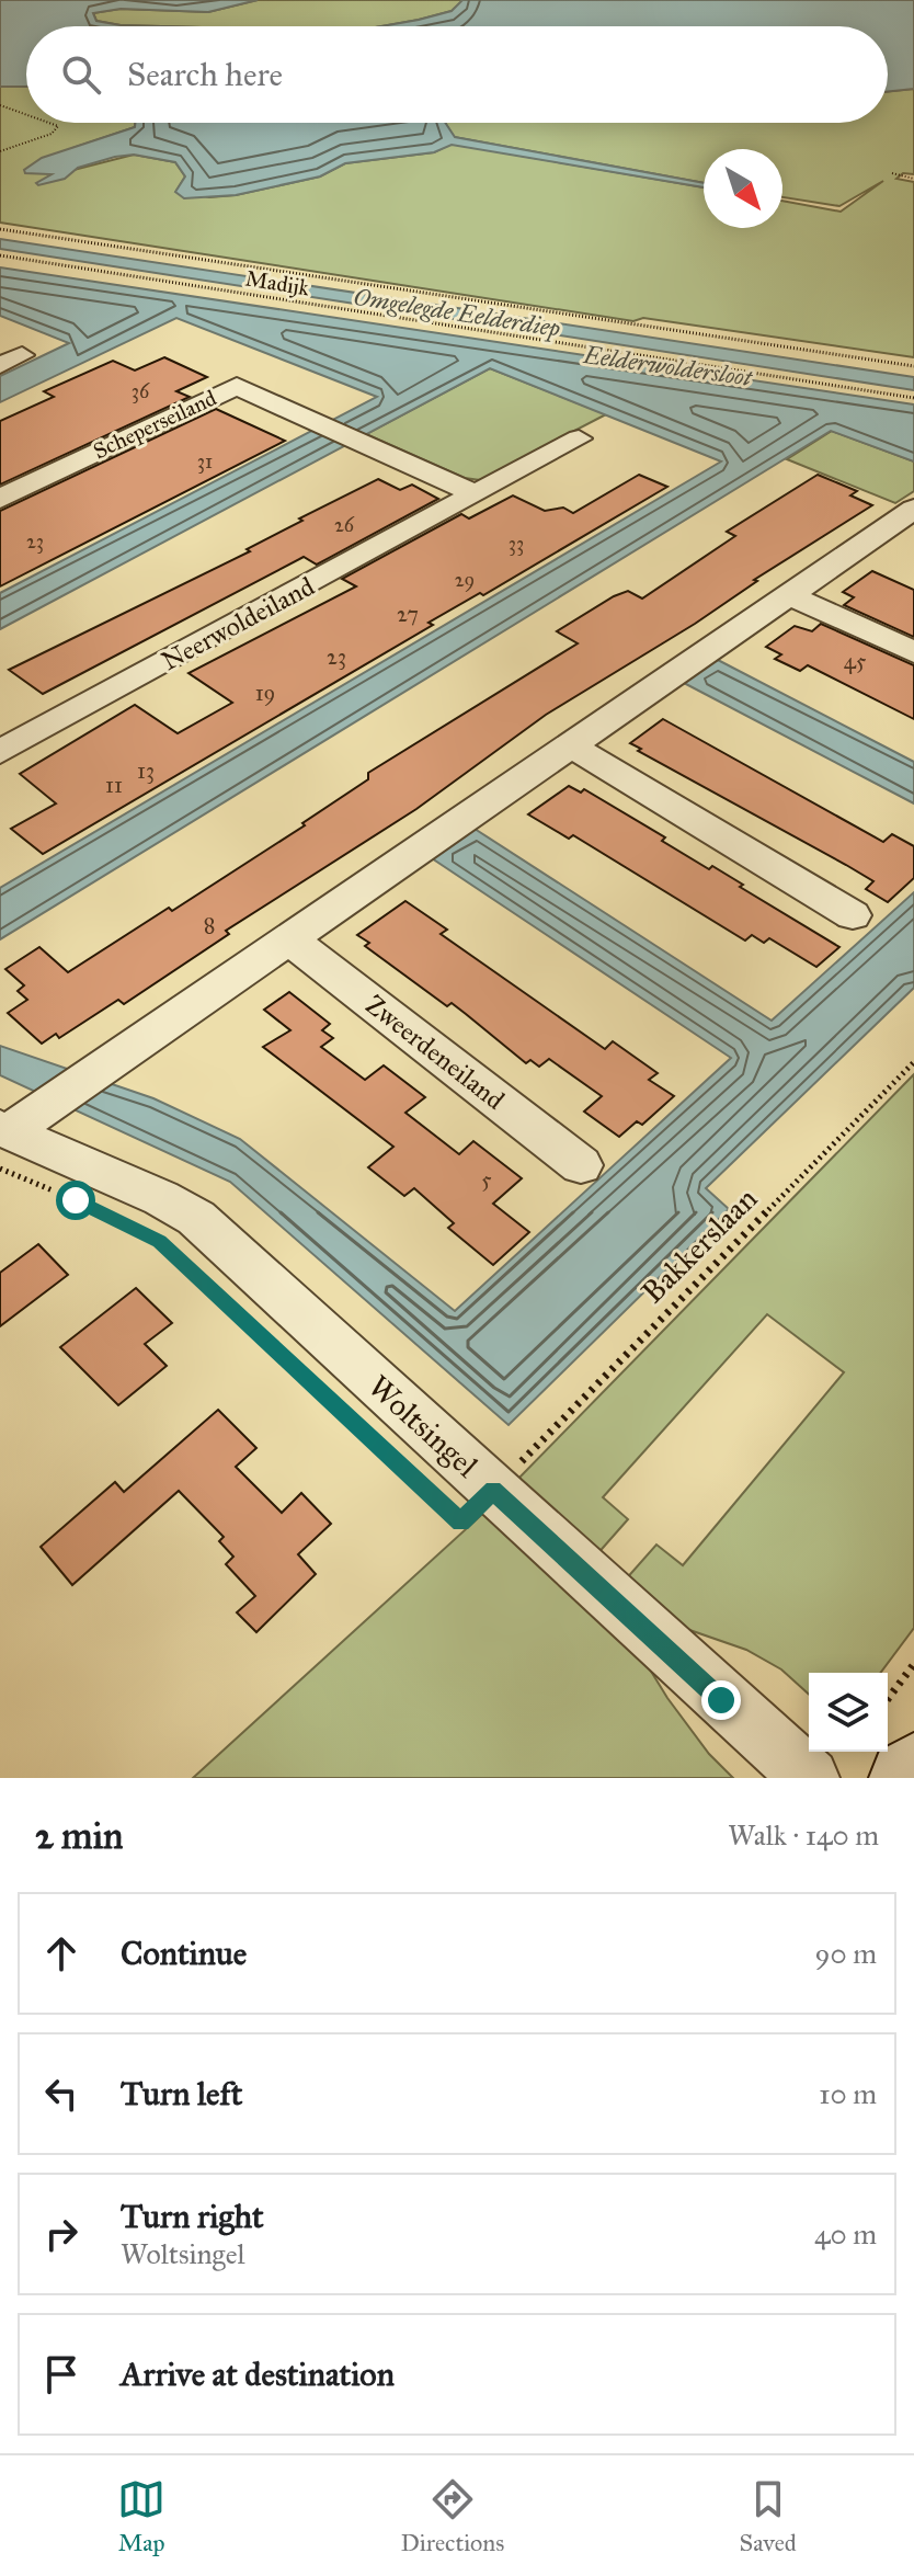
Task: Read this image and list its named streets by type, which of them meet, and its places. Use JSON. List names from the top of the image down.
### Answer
{
  "streets": {
    "street": [
      "Scheperseiland",
      "Neerwoldeiland",
      "Zweerdeneiland",
      "Woltsingel"
    ],
    "path": ["Madijk", "Bakkerslaan"]
  },
  "crossings": [
    ["Scheperseiland", "Neerwoldeiland"],
    ["Bakkerslaan", "Woltsingel"]
  ],
  "water": ["Omgelegde Eelderdiep", "Eelderwoldersloot"],
  "house_numbers": [
    "36",
    "31",
    "26",
    "23",
    "33",
    "29",
    "27",
    "23",
    "45",
    "19",
    "13",
    "11",
    "8",
    "5"
  ],
  "north": "bottom right",
  "page": {
    "search": "Search here",
    "heading": ["2 min", "Walk · 140 m"],
    "list": [
      ["Continue", "90 m"],
      ["Turn left", "10 m"],
      ["Turn right", "Woltsingel", "40 m"],
      "Arrive at destination"
    ],
    "nav": ["Map", "Directions", "Saved"]
  }
}
